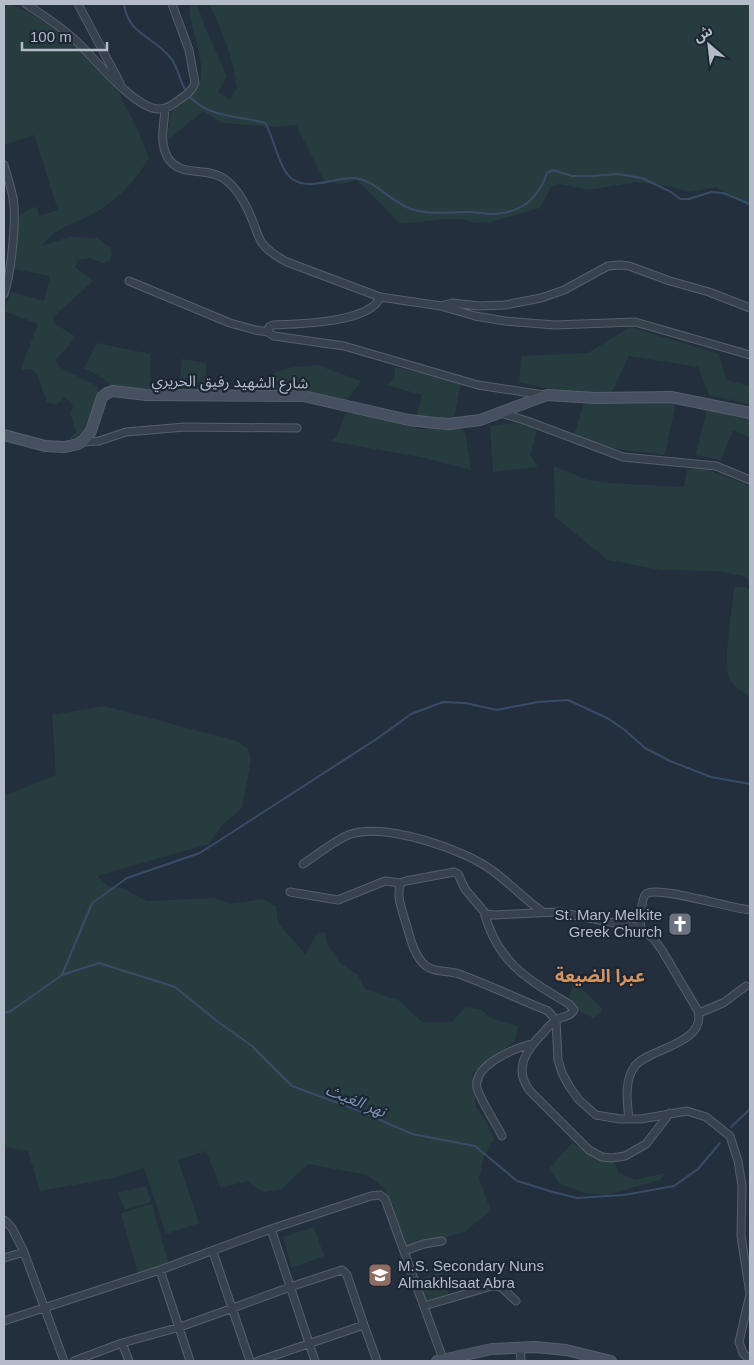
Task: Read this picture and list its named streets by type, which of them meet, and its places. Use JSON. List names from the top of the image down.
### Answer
{
  "streets": {
    "street": ["شارع الشهيد رفيق الحريري"]
  },
  "districts": ["عبرا الضيعة"],
  "water": ["نهر الغيث"],
  "places": {
    "church": ["St. Mary Melkite Greek Church"],
    "school or university": ["M.S. Secondary Nuns Almakhlsaat Abra"]
  },
  "scale_bar": "100 m",
  "north": "top left"
}
